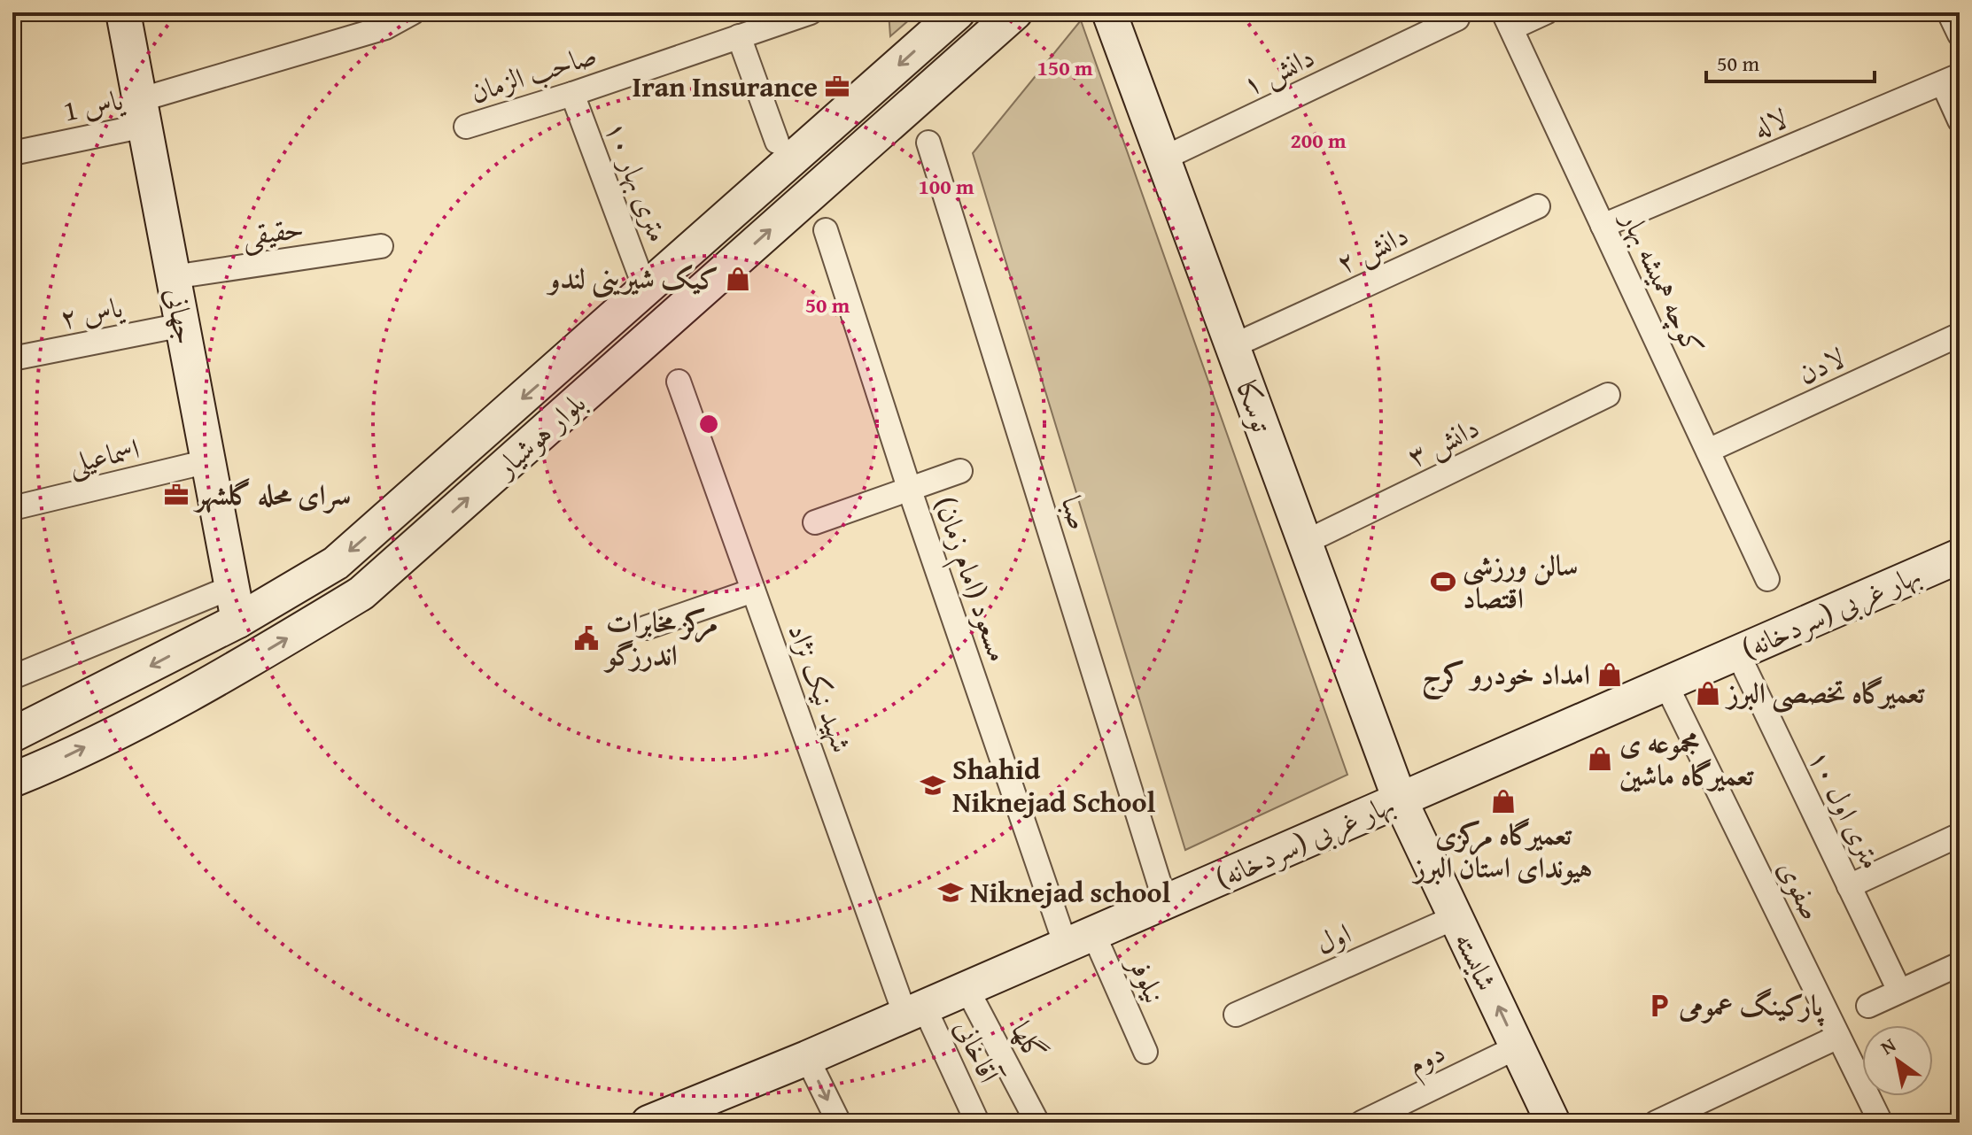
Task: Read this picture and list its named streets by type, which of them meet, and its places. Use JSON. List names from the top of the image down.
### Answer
{
  "streets": {
    "street": [
      "دانش ۱",
      "صاحب الزمان",
      "یاس 1",
      "لاله",
      "۱۰ متری بهار",
      "حقیقی",
      "دانش ۲",
      "کوچه همیشه بهار",
      "یاس ۲",
      "جهانی",
      "لادن",
      "توسکا",
      "بلوار هوشیار",
      "دانش ۳",
      "اسماعیلی",
      "صبا",
      "مسعود (امام زمان)",
      "بهار غربی (سردخانه)",
      "شهید نیک نژاد",
      "۱۰ متری اول",
      "صفوی",
      "اول",
      "شایسته",
      "نیلوفر",
      "گلها",
      "آقاخانی",
      "دوم"
    ]
  },
  "crossings": [
    ["دانش ۱", "توسکا"],
    ["صاحب الزمان", "۱۰ متری بهار"],
    ["یاس 1", "جهانی"],
    ["لاله", "کوچه همیشه بهار"],
    ["۱۰ متری بهار", "بلوار هوشیار"],
    ["حقیقی", "جهانی"],
    ["دانش ۲", "توسکا"],
    ["کوچه همیشه بهار", "لادن"],
    ["یاس ۲", "جهانی"],
    ["جهانی", "بلوار هوشیار"],
    ["جهانی", "اسماعیلی"],
    ["توسکا", "دانش ۳"],
    ["توسکا", "بهار غربی (سردخانه)"],
    ["توسکا", "شایسته"],
    ["صبا", "بهار غربی (سردخانه)"],
    ["مسعود (امام زمان)", "بهار غربی (سردخانه)"],
    ["مسعود (امام زمان)", "نیلوفر"],
    ["بهار غربی (سردخانه)", "شهید نیک نژاد"],
    ["بهار غربی (سردخانه)", "۱۰ متری اول"],
    ["بهار غربی (سردخانه)", "صفوی"],
    ["بهار غربی (سردخانه)", "شایسته"],
    ["بهار غربی (سردخانه)", "نیلوفر"],
    ["بهار غربی (سردخانه)", "گلها"],
    ["بهار غربی (سردخانه)", "آقاخانی"],
    ["شهید نیک نژاد", "آقاخانی"],
    ["اول", "شایسته"],
    ["شایسته", "دوم"]
  ],
  "one_way": ["شایسته"],
  "places": {
    "office": ["Iran Insurance", "سرای محله گلشهر"],
    "shop": [
      "کیک شیرینی لندو",
      "امداد خودرو کرج",
      "تعمیرگاه تخصصی البرز",
      "مجموعه ی تعمیرگاه ماشین",
      "تعمیرگاه مرکزی هیوندای استان البرز"
    ],
    "sports": ["سالن ورزشی اقتصاد"],
    "public building": ["مرکز مخابرات اندرزگو"],
    "school or university": ["Shahid Niknejad School", "Niknejad school"],
    "parking": ["پارکینگ عمومی"]
  },
  "scale_bar": "50 m",
  "north": "top left",
  "rings": [
    "150 m",
    "200 m",
    "100 m",
    "50 m"
  ]
}
